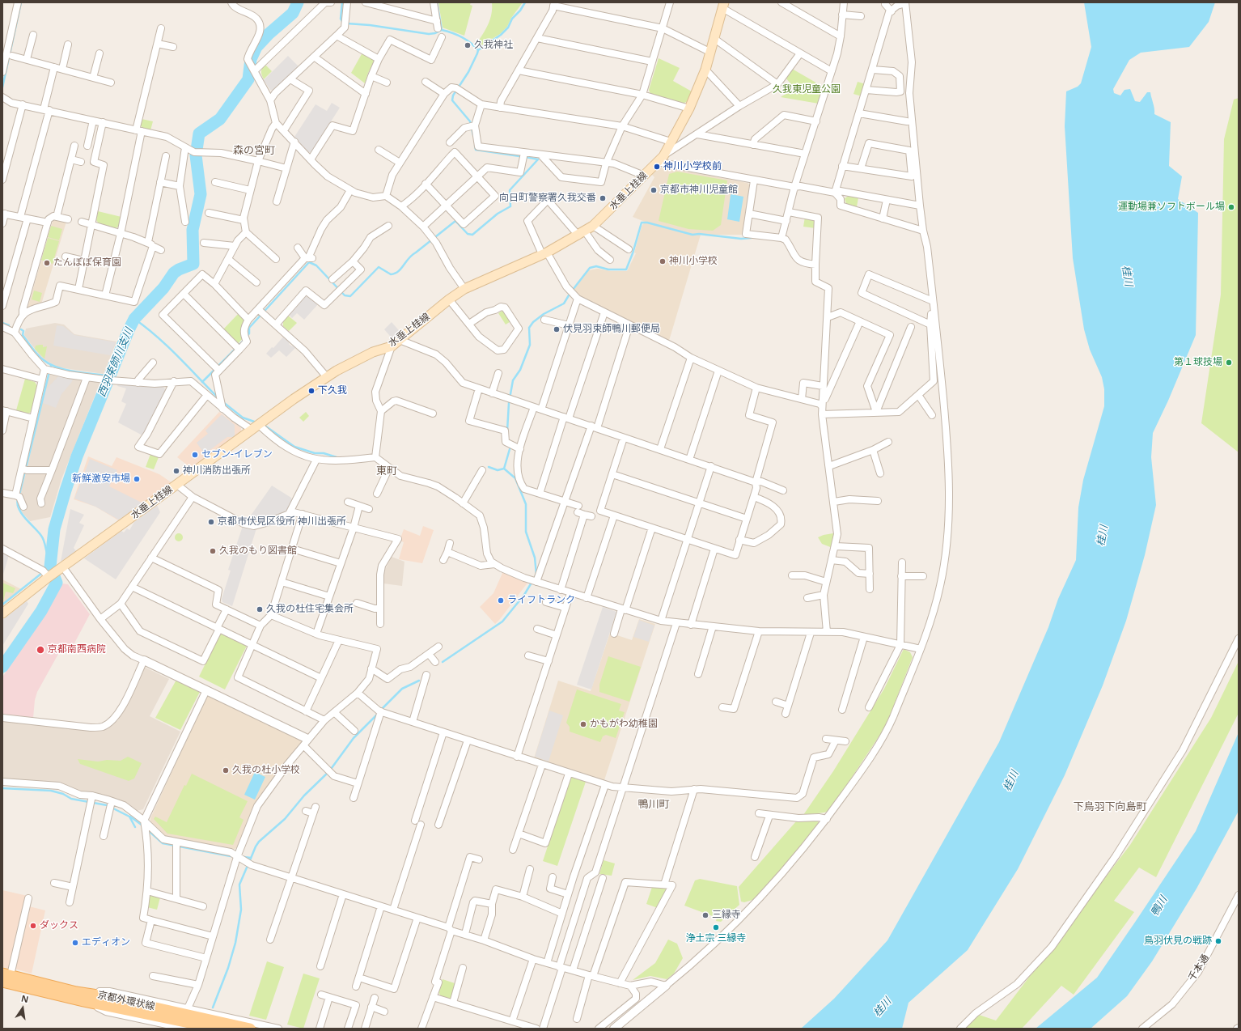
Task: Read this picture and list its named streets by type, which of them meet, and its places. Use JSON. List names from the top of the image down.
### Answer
{
  "streets": {
    "main road": ["水垂上桂線", "京都外環状線"],
    "street": ["千本通"]
  },
  "districts": [
    "森の宮町",
    "東町",
    "鴨川町",
    "下鳥羽下向島町"
  ],
  "water": ["桂川", "西羽束師川支川", "鴨川"],
  "parks": ["久我東児童公園"],
  "places": [
    "久我神社",
    "神川小学校前",
    "京都市神川児童館",
    "向日町警察署久我交番",
    "運動場兼ソフトボール場",
    "神川小学校",
    "たんぽぽ保育園",
    "伏見羽束師鴨川郵便局",
    "第１球技場",
    "下久我",
    "セブン-イレブン",
    "神川消防出張所",
    "新鮮激安市場",
    "京都市伏見区役所 神川出張所",
    "久我のもり図書館",
    "ライフトランク",
    "久我の杜住宅集会所",
    "京都南西病院",
    "かもがわ幼稚園",
    "久我の杜小学校",
    "三縁寺",
    "ダックス",
    "浄土宗 三縁寺",
    "鳥羽伏見の戦跡",
    "エディオン"
  ],
  "north": "top"
}
